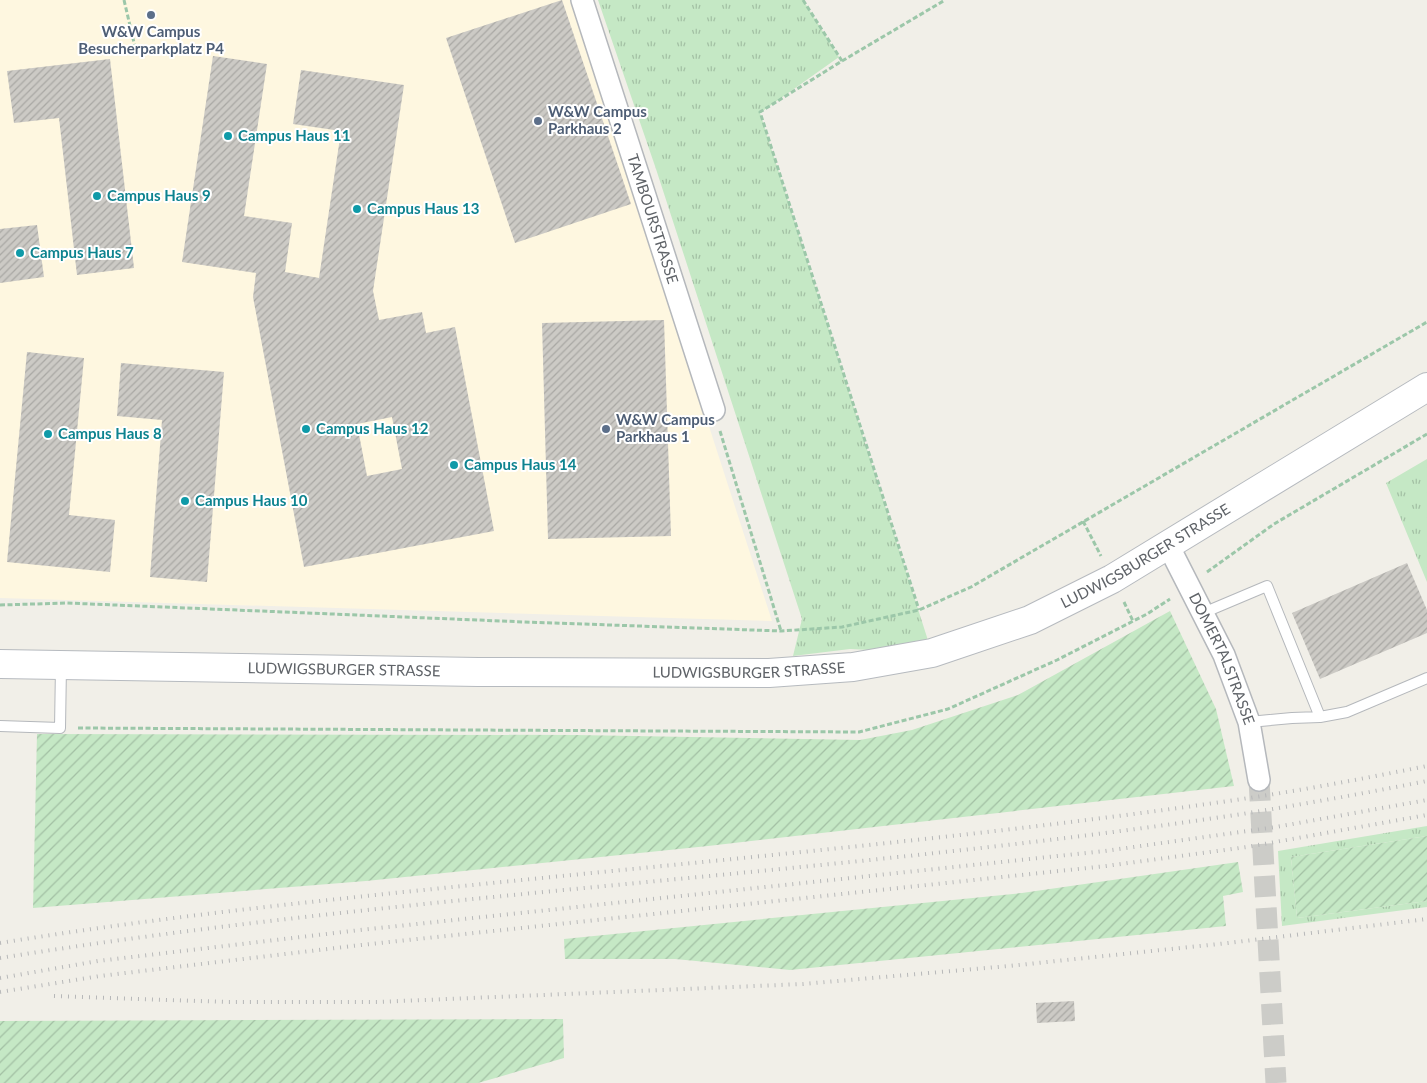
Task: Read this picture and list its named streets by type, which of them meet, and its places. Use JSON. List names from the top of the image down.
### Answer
{
  "streets": {
    "main road": ["LUDWIGSBURGER STRASSE"],
    "street": ["TAMBOURSTRASSE", "DOMERTALSTRASSE"]
  },
  "crossings": [
    ["LUDWIGSBURGER STRASSE", "DOMERTALSTRASSE"]
  ],
  "places": [
    "W&W Campus Besucherparkplatz P4",
    "W&W Campus Parkhaus 2",
    "Campus Haus 11",
    "Campus Haus 9",
    "Campus Haus 13",
    "Campus Haus 7",
    "Campus Haus 12",
    "W&W Campus Parkhaus 1",
    "Campus Haus 8",
    "Campus Haus 14",
    "Campus Haus 10"
  ]
}
